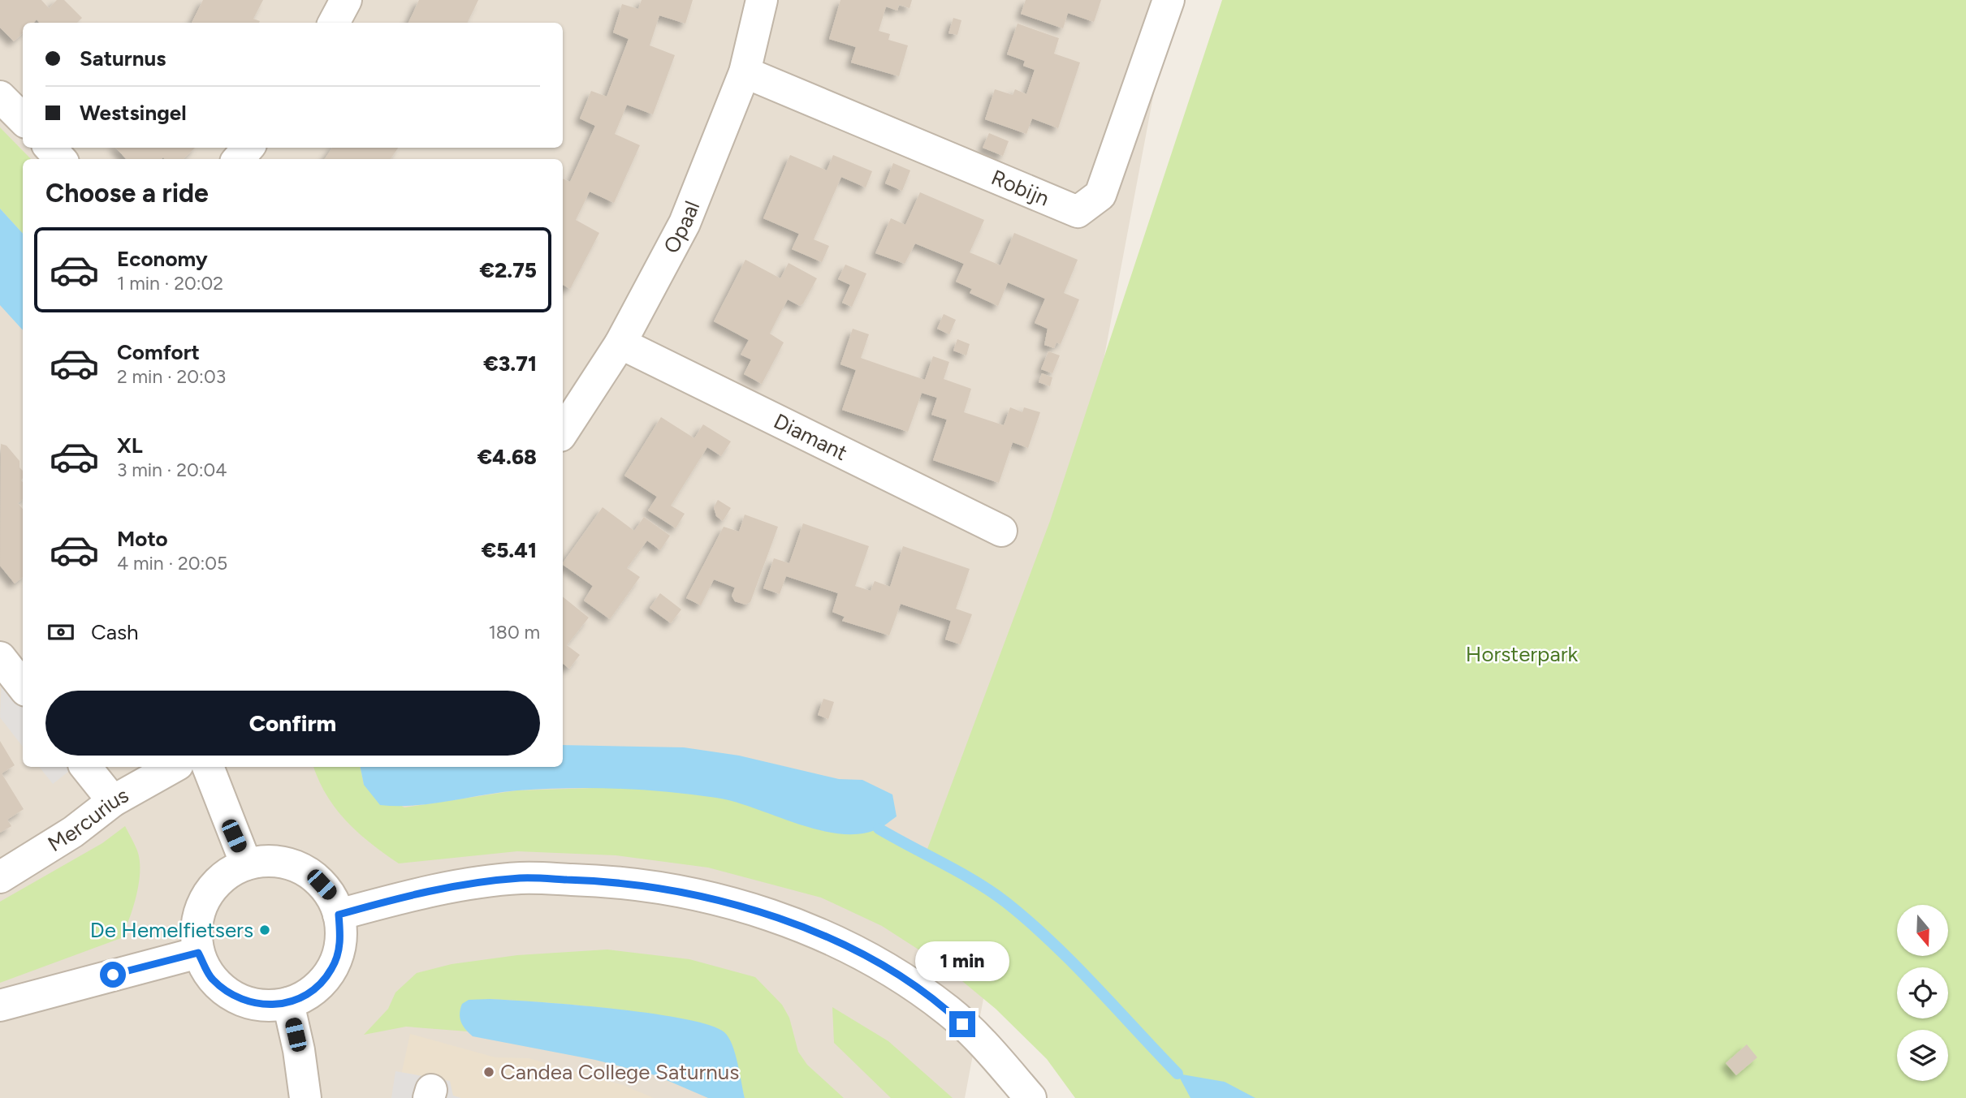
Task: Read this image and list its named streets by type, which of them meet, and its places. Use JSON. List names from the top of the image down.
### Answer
{
  "streets": {
    "street": [
      "Robijn",
      "Opaal",
      "Diamant",
      "Mercurius"
    ]
  },
  "crossings": [
    ["Robijn", "Opaal"],
    ["Opaal", "Diamant"]
  ],
  "parks": ["Horsterpark"],
  "places": ["De Hemelfietsers", "Candea College Saturnus"],
  "north": "bottom",
  "page": {
    "banner": ["Saturnus", "Westsingel"],
    "heading": "Choose a ride",
    "list": [
      {
        "name": "Economy",
        "note": "1 min · 20:02",
        "value": "€2.75"
      },
      {
        "name": "Comfort",
        "note": "2 min · 20:03",
        "value": "€3.71"
      },
      {
        "name": "XL",
        "note": "3 min · 20:04",
        "value": "€4.68"
      },
      {
        "name": "Moto",
        "note": "4 min · 20:05",
        "value": "€5.41"
      }
    ],
    "pay": ["Cash", "180 m"],
    "buttons": "Confirm",
    "bubble": "1 min"
  }
}
